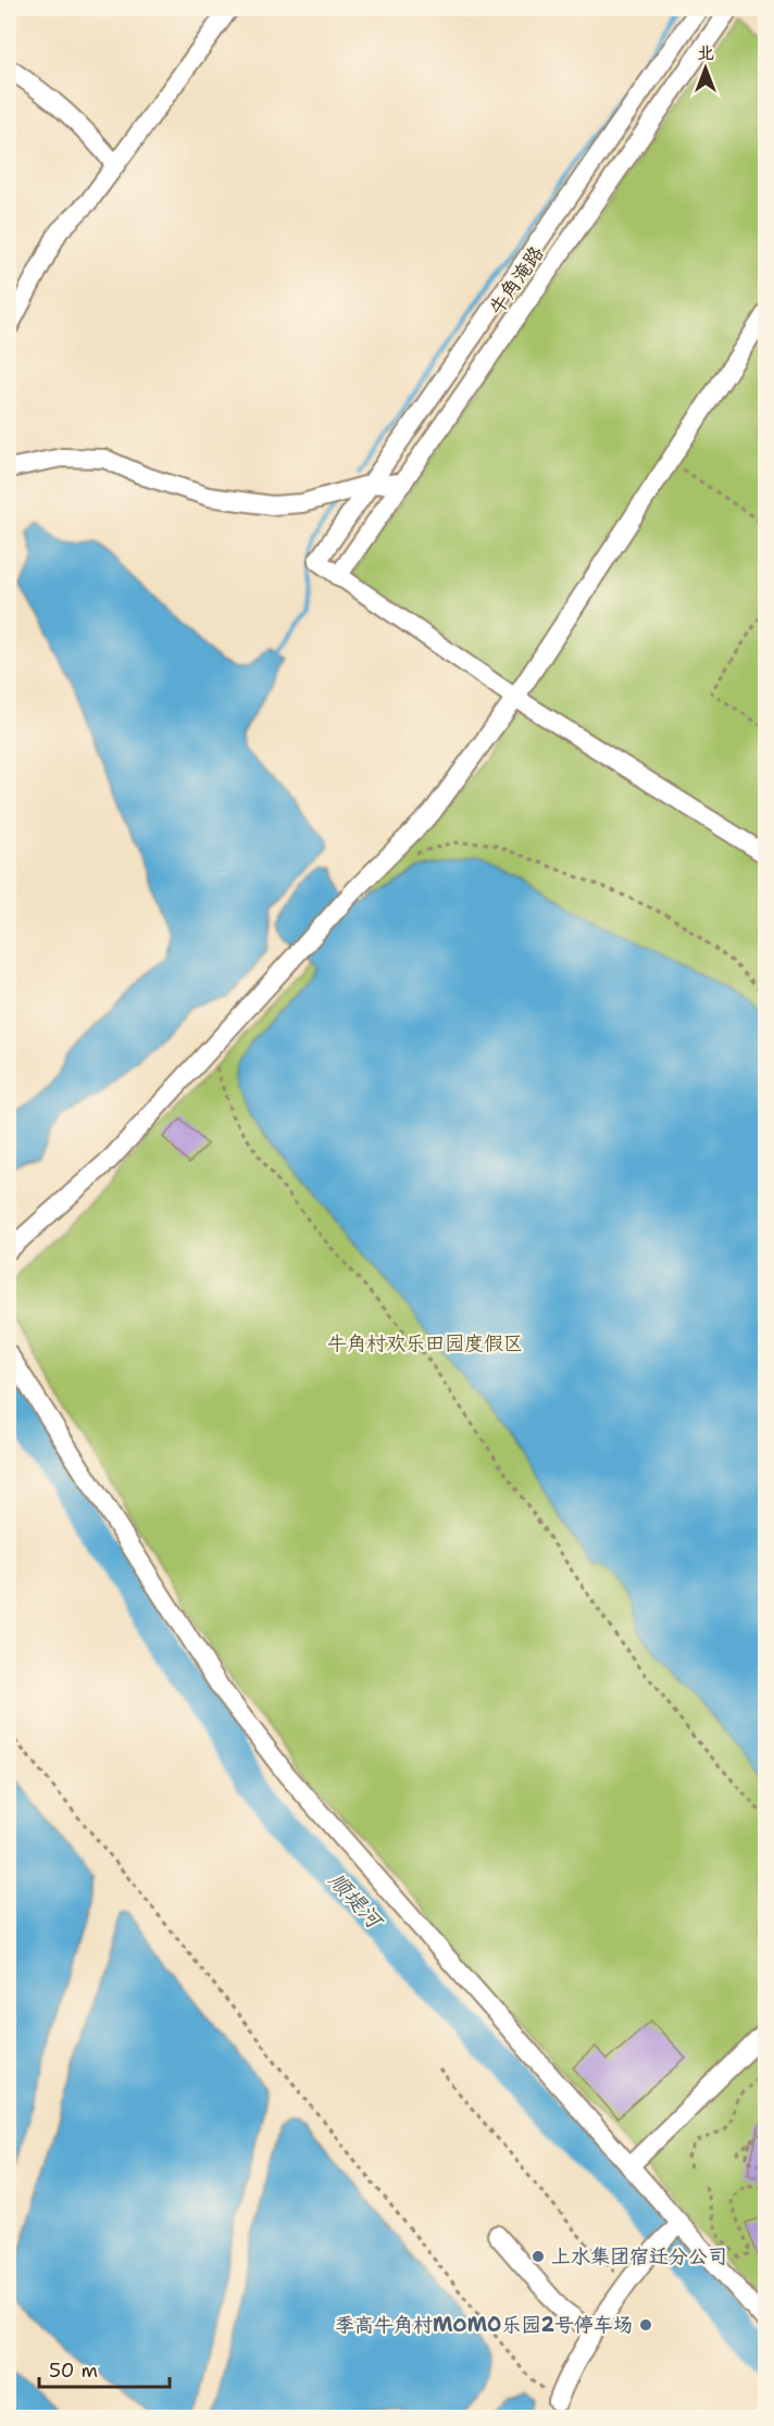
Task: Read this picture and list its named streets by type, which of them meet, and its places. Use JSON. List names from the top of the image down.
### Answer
{
  "streets": {
    "street": ["牛角淹路"]
  },
  "water": ["顺堤河"],
  "parks": ["牛角村欢乐田园度假区"],
  "places": ["上水集团宿迁分公司", "季高牛角村MOMO乐园2号停车场"],
  "scale_bar": "50 m",
  "north": "top"
}
